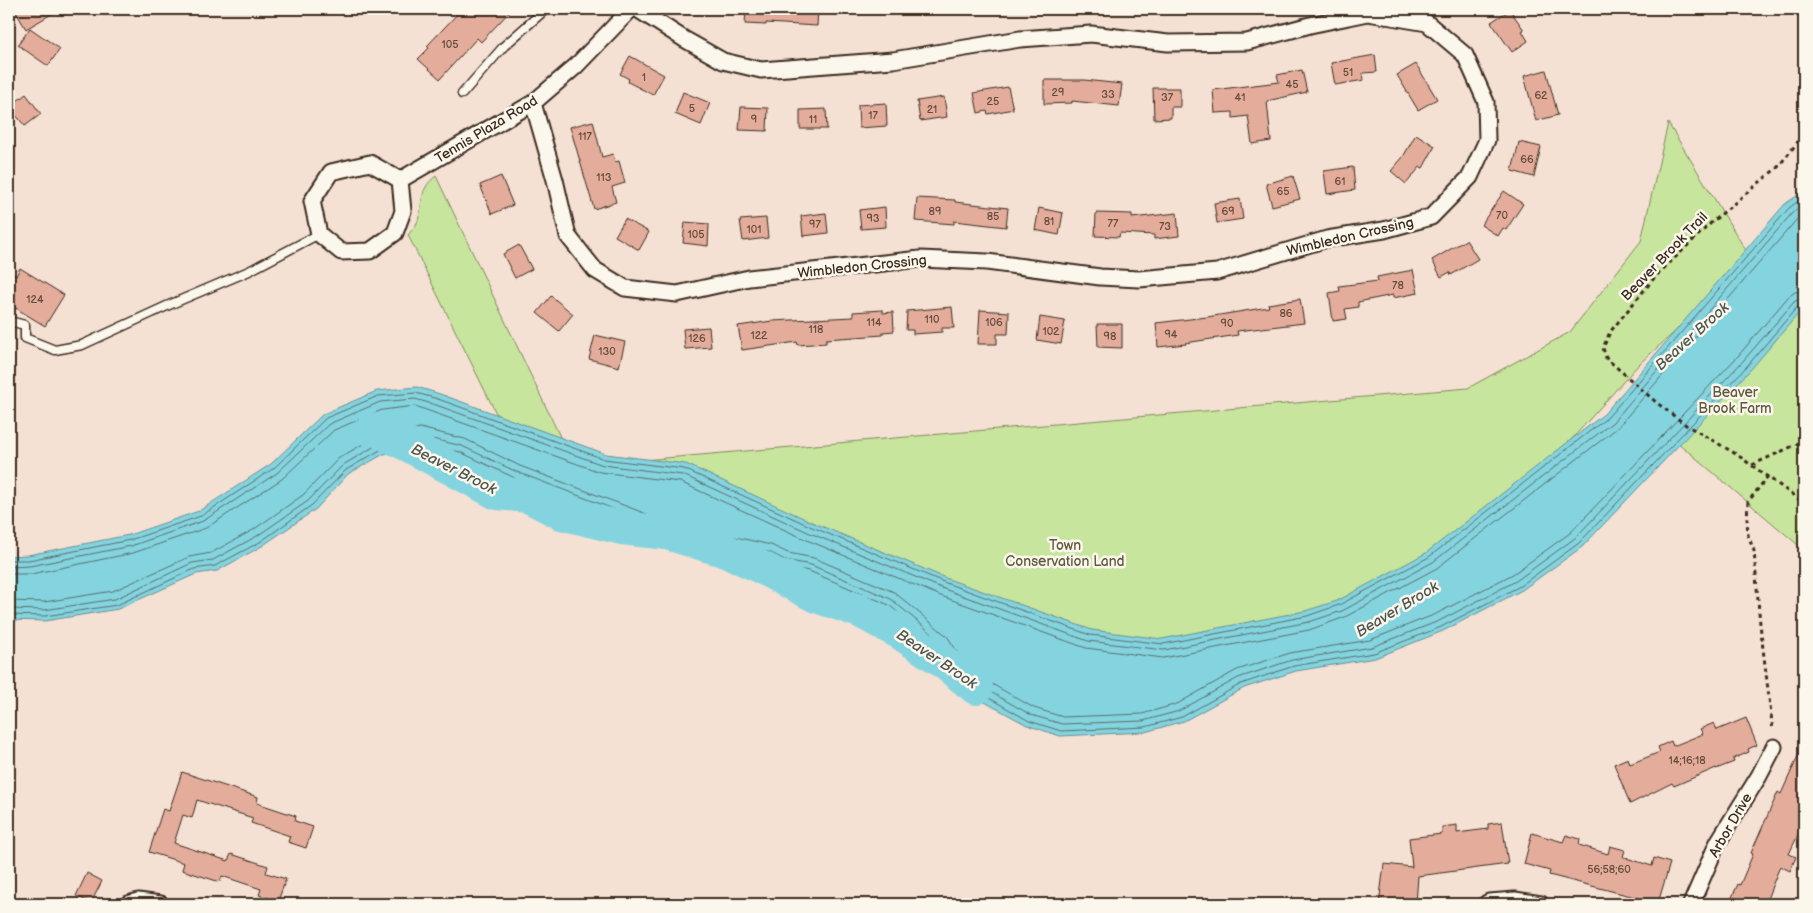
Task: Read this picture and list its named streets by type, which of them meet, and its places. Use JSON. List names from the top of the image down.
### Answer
{
  "streets": {
    "street": ["Tennis Plaza Road", "Wimbledon Crossing", "Arbor Drive"],
    "path": ["Beaver Brook Trail"]
  },
  "crossings": [
    ["Tennis Plaza Road", "Wimbledon Crossing"]
  ],
  "water": ["Beaver Brook"],
  "parks": ["Beaver Brook Farm", "Town Conservation Land"],
  "house_numbers": [
    "105",
    "51",
    "1",
    "45",
    "29",
    "33",
    "62",
    "37",
    "41",
    "25",
    "5",
    "21",
    "17",
    "9",
    "11",
    "117",
    "66",
    "113",
    "61",
    "65",
    "89",
    "69",
    "70",
    "85",
    "93",
    "81",
    "77",
    "97",
    "73",
    "101",
    "105",
    "78",
    "124",
    "86",
    "110",
    "114",
    "106",
    "90",
    "118",
    "102",
    "94",
    "122",
    "98",
    "126",
    "130",
    "14;16;18",
    "56;58;60"
  ]
}
